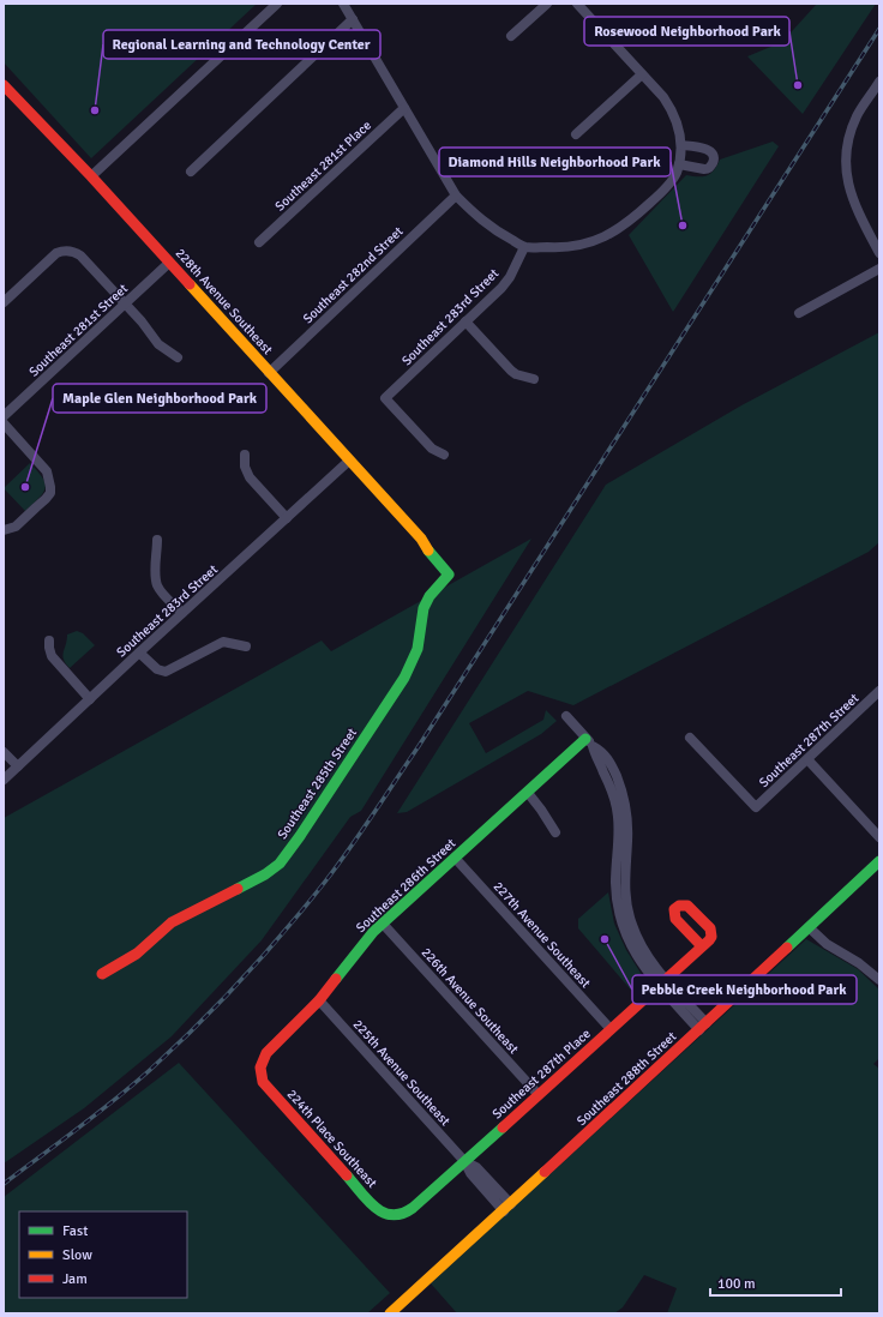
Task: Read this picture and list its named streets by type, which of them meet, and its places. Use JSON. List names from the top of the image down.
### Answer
{
  "streets": {
    "street": [
      "Southeast 281st Place",
      "Southeast 282nd Street",
      "228th Avenue Southeast",
      "Southeast 283rd Street",
      "Southeast 281st Street",
      "Southeast 287th Street",
      "Southeast 285th Street",
      "Southeast 286th Street",
      "227th Avenue Southeast",
      "226th Avenue Southeast",
      "225th Avenue Southeast",
      "Southeast 287th Place",
      "Southeast 288th Street",
      "224th Place Southeast"
    ]
  },
  "crossings": [
    ["Southeast 282nd Street", "228th Avenue Southeast"],
    ["228th Avenue Southeast", "Southeast 283rd Street"],
    ["228th Avenue Southeast", "Southeast 281st Street"],
    ["228th Avenue Southeast", "Southeast 285th Street"],
    ["Southeast 286th Street", "227th Avenue Southeast"],
    ["Southeast 286th Street", "226th Avenue Southeast"],
    ["Southeast 286th Street", "225th Avenue Southeast"],
    ["Southeast 286th Street", "224th Place Southeast"],
    ["227th Avenue Southeast", "Southeast 287th Place"],
    ["226th Avenue Southeast", "Southeast 287th Place"],
    ["225th Avenue Southeast", "Southeast 287th Place"],
    ["225th Avenue Southeast", "Southeast 288th Street"],
    ["Southeast 287th Place", "224th Place Southeast"]
  ],
  "places": [
    "Rosewood Neighborhood Park",
    "Regional Learning and Technology Center",
    "Diamond Hills Neighborhood Park",
    "Maple Glen Neighborhood Park",
    "Pebble Creek Neighborhood Park"
  ],
  "legend": ["Fast", "Slow", "Jam"],
  "scale_bar": "100 m"
}
